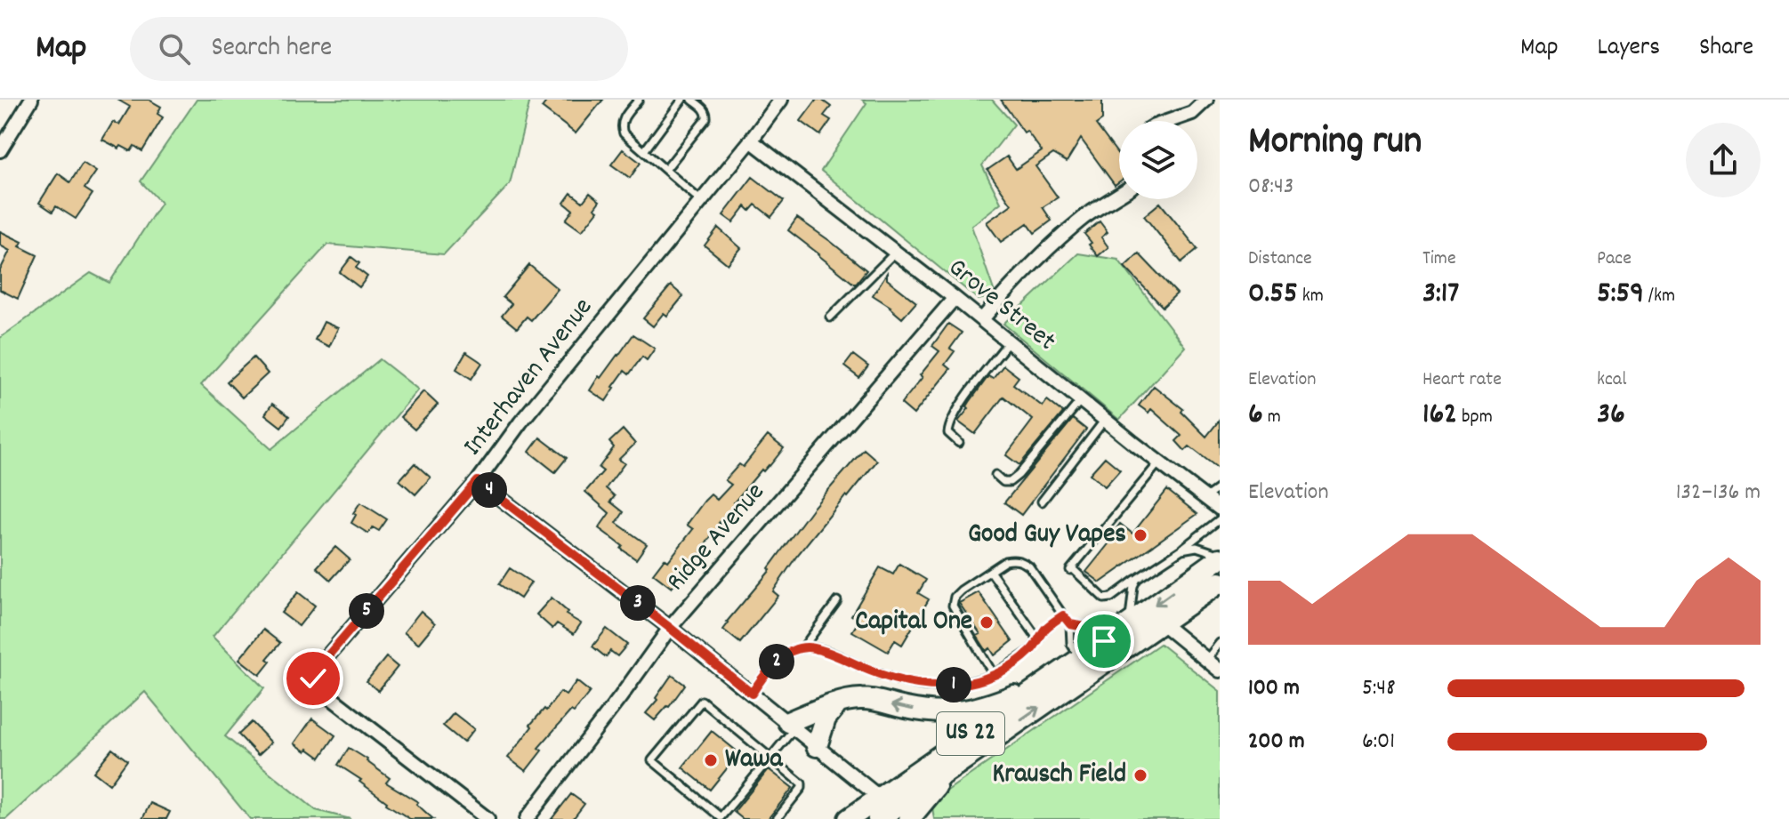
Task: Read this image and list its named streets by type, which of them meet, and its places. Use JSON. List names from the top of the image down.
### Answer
{
  "streets": {
    "highway": ["US 22"],
    "street": ["Grove Street", "Interhaven Avenue", "Ridge Avenue"]
  },
  "crossings": [
    ["Grove Street", "Interhaven Avenue"],
    ["Grove Street", "Ridge Avenue"]
  ],
  "places": [
    "Good Guy Vapes",
    "Capital One",
    "Wawa",
    "Krausch Field"
  ],
  "page": {
    "header": "Map",
    "search": "Search here",
    "nav": ["Map", "Layers", "Share"],
    "heading": ["Morning run", "08:43"],
    "stats": [
      ["Distance", "0.55 km"],
      ["Time", "3:17"],
      ["Pace", "5:59 /km"],
      ["Elevation", "6 m"],
      ["Heart rate", "162 bpm"],
      ["kcal", "36"]
    ],
    "chart": ["Elevation", "132–136 m"],
    "pins": [
      "4",
      "3",
      "5",
      "2",
      "1"
    ],
    "list": [
      {
        "name": "100 m",
        "note": "5:48"
      },
      {
        "name": "200 m",
        "note": "6:01"
      }
    ]
  }
}
